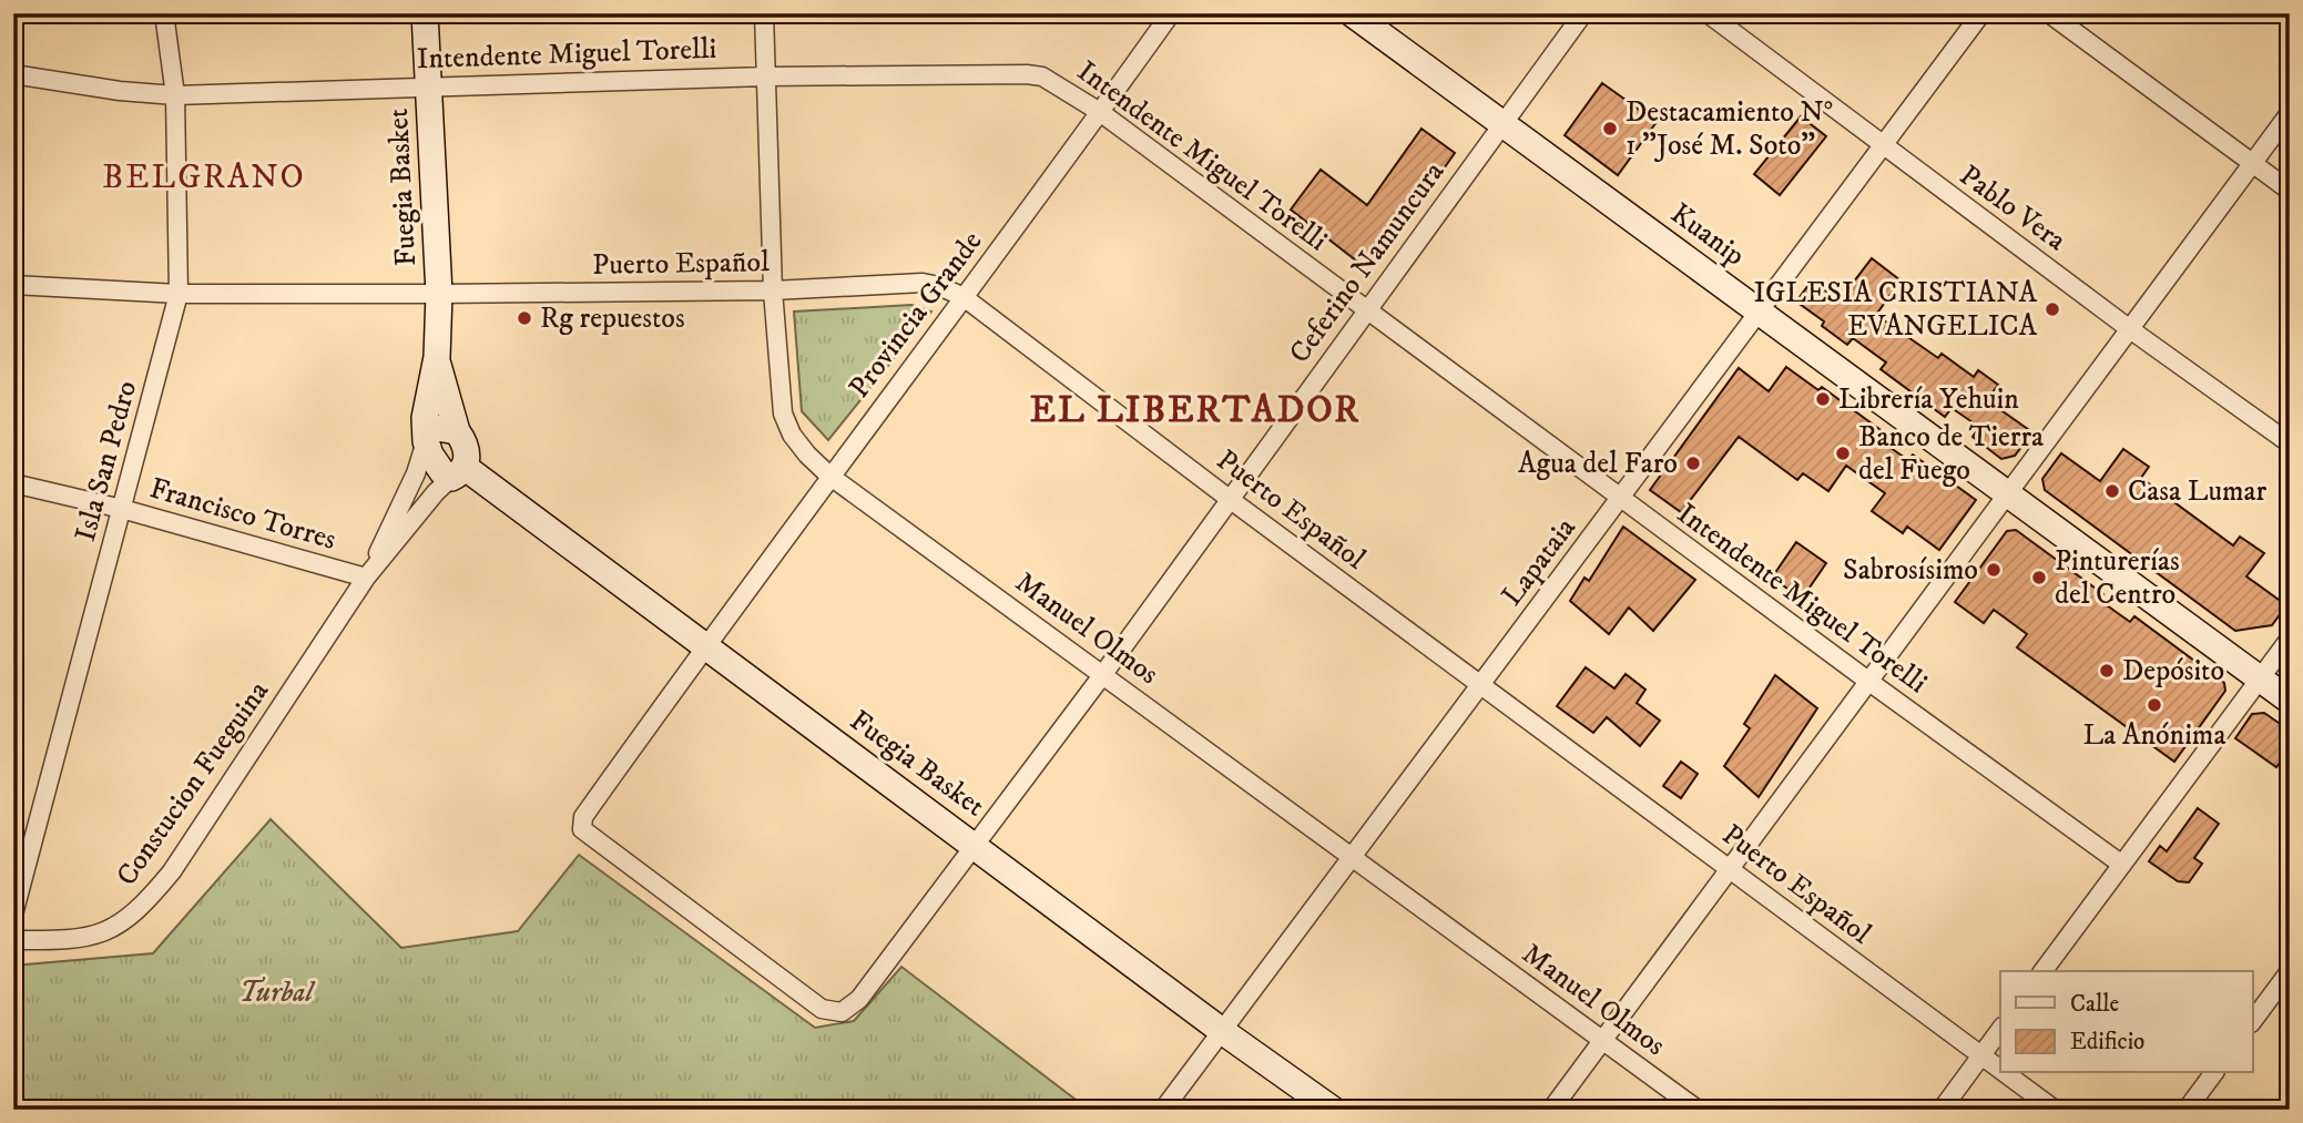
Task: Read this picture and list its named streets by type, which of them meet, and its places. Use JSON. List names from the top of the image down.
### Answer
{
  "streets": {
    "main road": ["Fuegia Basket", "Kuanip"],
    "street": [
      "Intendente Miguel Torelli",
      "Pablo Vera",
      "Ceferino Namuncura",
      "Puerto Español",
      "Provincia Grande",
      "Isla San Pedro",
      "Francisco Torres",
      "Lapataia",
      "Manuel Olmos",
      "Constucion Fueguina"
    ]
  },
  "crossings": [
    ["Intendente Miguel Torelli", "Fuegia Basket"],
    ["Intendente Miguel Torelli", "Ceferino Namuncura"],
    ["Intendente Miguel Torelli", "Provincia Grande"],
    ["Intendente Miguel Torelli", "Isla San Pedro"],
    ["Intendente Miguel Torelli", "Lapataia"],
    ["Intendente Miguel Torelli", "Manuel Olmos"],
    ["Fuegia Basket", "Ceferino Namuncura"],
    ["Fuegia Basket", "Puerto Español"],
    ["Fuegia Basket", "Provincia Grande"],
    ["Fuegia Basket", "Lapataia"],
    ["Pablo Vera", "Lapataia"],
    ["Kuanip", "Ceferino Namuncura"],
    ["Kuanip", "Lapataia"],
    ["Ceferino Namuncura", "Puerto Español"],
    ["Ceferino Namuncura", "Provincia Grande"],
    ["Ceferino Namuncura", "Manuel Olmos"],
    ["Puerto Español", "Provincia Grande"],
    ["Puerto Español", "Isla San Pedro"],
    ["Puerto Español", "Lapataia"],
    ["Puerto Español", "Manuel Olmos"],
    ["Provincia Grande", "Manuel Olmos"],
    ["Isla San Pedro", "Francisco Torres"],
    ["Francisco Torres", "Constucion Fueguina"],
    ["Lapataia", "Manuel Olmos"]
  ],
  "districts": ["BELGRANO", "EL LIBERTADOR"],
  "parks": ["Turbal"],
  "places": [
    "Destacamiento N° 1 \"José M. Soto\"",
    "IGLESIA CRISTIANA EVANGELICA",
    "Rg repuestos",
    "Librería Yehuin",
    "Banco de Tierra del Fuego",
    "Agua del Faro",
    "Casa Lumar",
    "Sabrosísimo",
    "Pinturerías del Centro",
    "Depósito",
    "La Anónima"
  ],
  "legend": ["Calle", "Edificio"]
}
